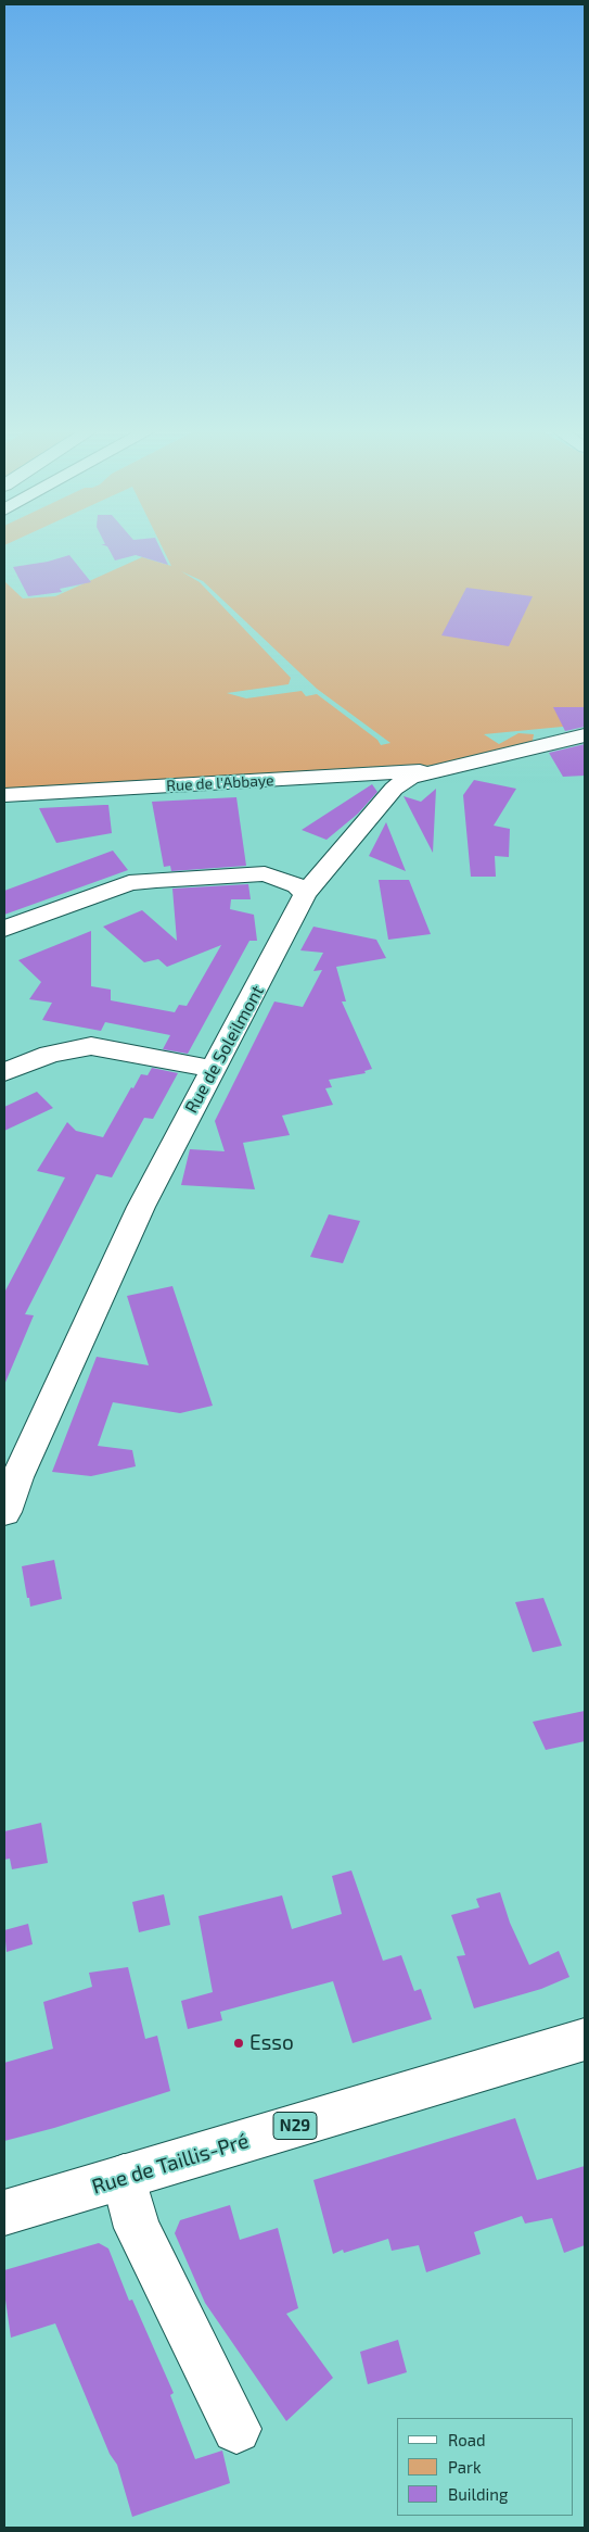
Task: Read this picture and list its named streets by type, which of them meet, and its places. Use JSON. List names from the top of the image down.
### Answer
{
  "streets": {
    "main road": [
      "Rue de l'Abbaye",
      "Rue de Soleilmont",
      "N29",
      "Rue de Taillis-Pré"
    ]
  },
  "crossings": [
    ["Rue de l'Abbaye", "Rue de Soleilmont"]
  ],
  "places": ["Esso"],
  "legend": ["Road", "Park", "Building"]
}
